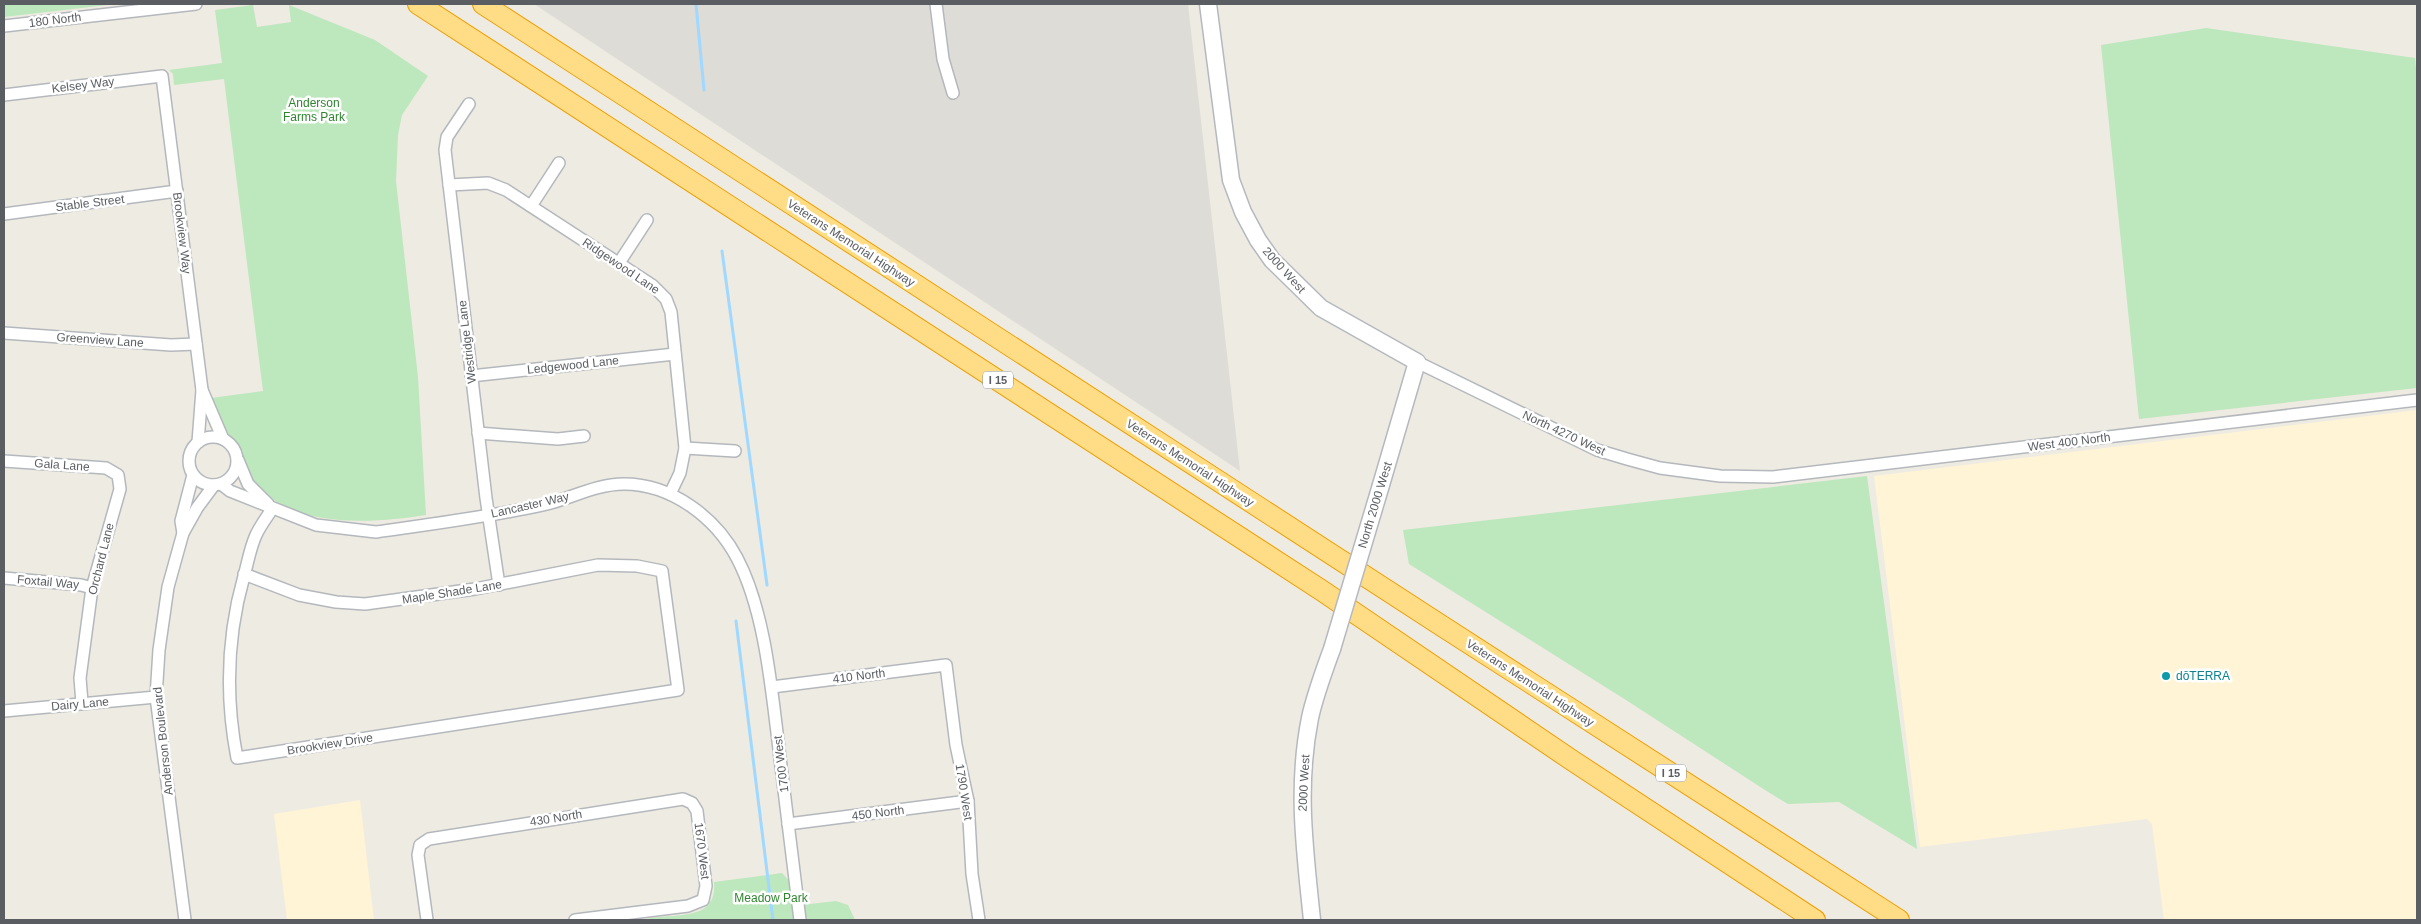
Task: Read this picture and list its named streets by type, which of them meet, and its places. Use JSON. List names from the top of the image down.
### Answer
{
  "streets": {
    "highway": ["Veterans Memorial Highway", "I 15"],
    "street": [
      "180 North",
      "Kelsey Way",
      "Stable Street",
      "Brookview Way",
      "Ridgewood Lane",
      "2000 West",
      "Greenview Lane",
      "Westridge Lane",
      "Ledgewood Lane",
      "North 4270 West",
      "West 400 North",
      "Gala Lane",
      "Lancaster Way",
      "North 2000 West",
      "Orchard Lane",
      "Foxtail Way",
      "Maple Shade Lane",
      "410 North",
      "Dairy Lane",
      "Anderson Boulevard",
      "Brookview Drive",
      "1700 West",
      "1790 West",
      "450 North",
      "430 North",
      "1670 West"
    ]
  },
  "crossings": [
    ["Kelsey Way", "Brookview Way"],
    ["Stable Street", "Brookview Way"],
    ["Brookview Way", "Greenview Lane"],
    ["Brookview Way", "Lancaster Way"],
    ["Brookview Way", "Anderson Boulevard"],
    ["Ridgewood Lane", "Westridge Lane"],
    ["Ridgewood Lane", "Ledgewood Lane"],
    ["Ridgewood Lane", "Lancaster Way"],
    ["2000 West", "North 4270 West"],
    ["2000 West", "North 2000 West"],
    ["Westridge Lane", "Ledgewood Lane"],
    ["Westridge Lane", "Lancaster Way"],
    ["Westridge Lane", "Maple Shade Lane"],
    ["North 4270 West", "West 400 North"],
    ["North 4270 West", "North 2000 West"],
    ["Gala Lane", "Orchard Lane"],
    ["Lancaster Way", "Anderson Boulevard"],
    ["Lancaster Way", "Brookview Drive"],
    ["Lancaster Way", "1700 West"],
    ["Orchard Lane", "Foxtail Way"],
    ["Orchard Lane", "Dairy Lane"],
    ["Maple Shade Lane", "Brookview Drive"],
    ["410 North", "1700 West"],
    ["410 North", "1790 West"],
    ["Dairy Lane", "Anderson Boulevard"],
    ["1700 West", "450 North"],
    ["1790 West", "450 North"],
    ["430 North", "1670 West"]
  ],
  "parks": ["Anderson Farms Park", "Meadow Park"],
  "places": ["dōTERRA"]
}
